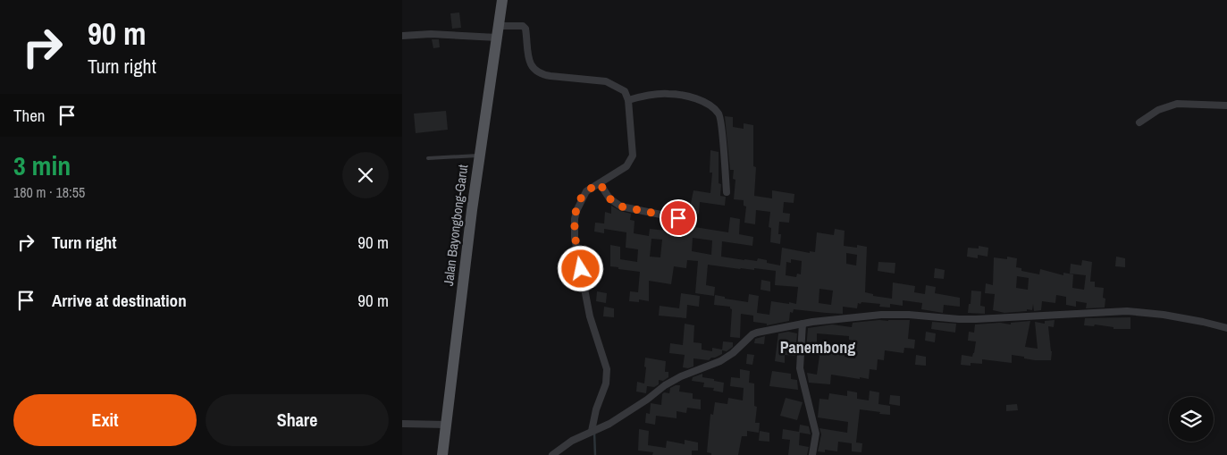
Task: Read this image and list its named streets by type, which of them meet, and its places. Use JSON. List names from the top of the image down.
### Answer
{
  "streets": {
    "main road": ["Jalan Bayongbong-Garut"]
  },
  "districts": ["Panembong"],
  "page": {
    "turn": ["90 m", "Turn right"],
    "then": "Then",
    "heading": ["3 min", "180 m · 18:55"],
    "list": [
      {
        "name": "Turn right",
        "value": "90 m"
      },
      {
        "name": "Arrive at destination",
        "value": "90 m"
      }
    ],
    "buttons": ["Exit", "Share"]
  }
}
